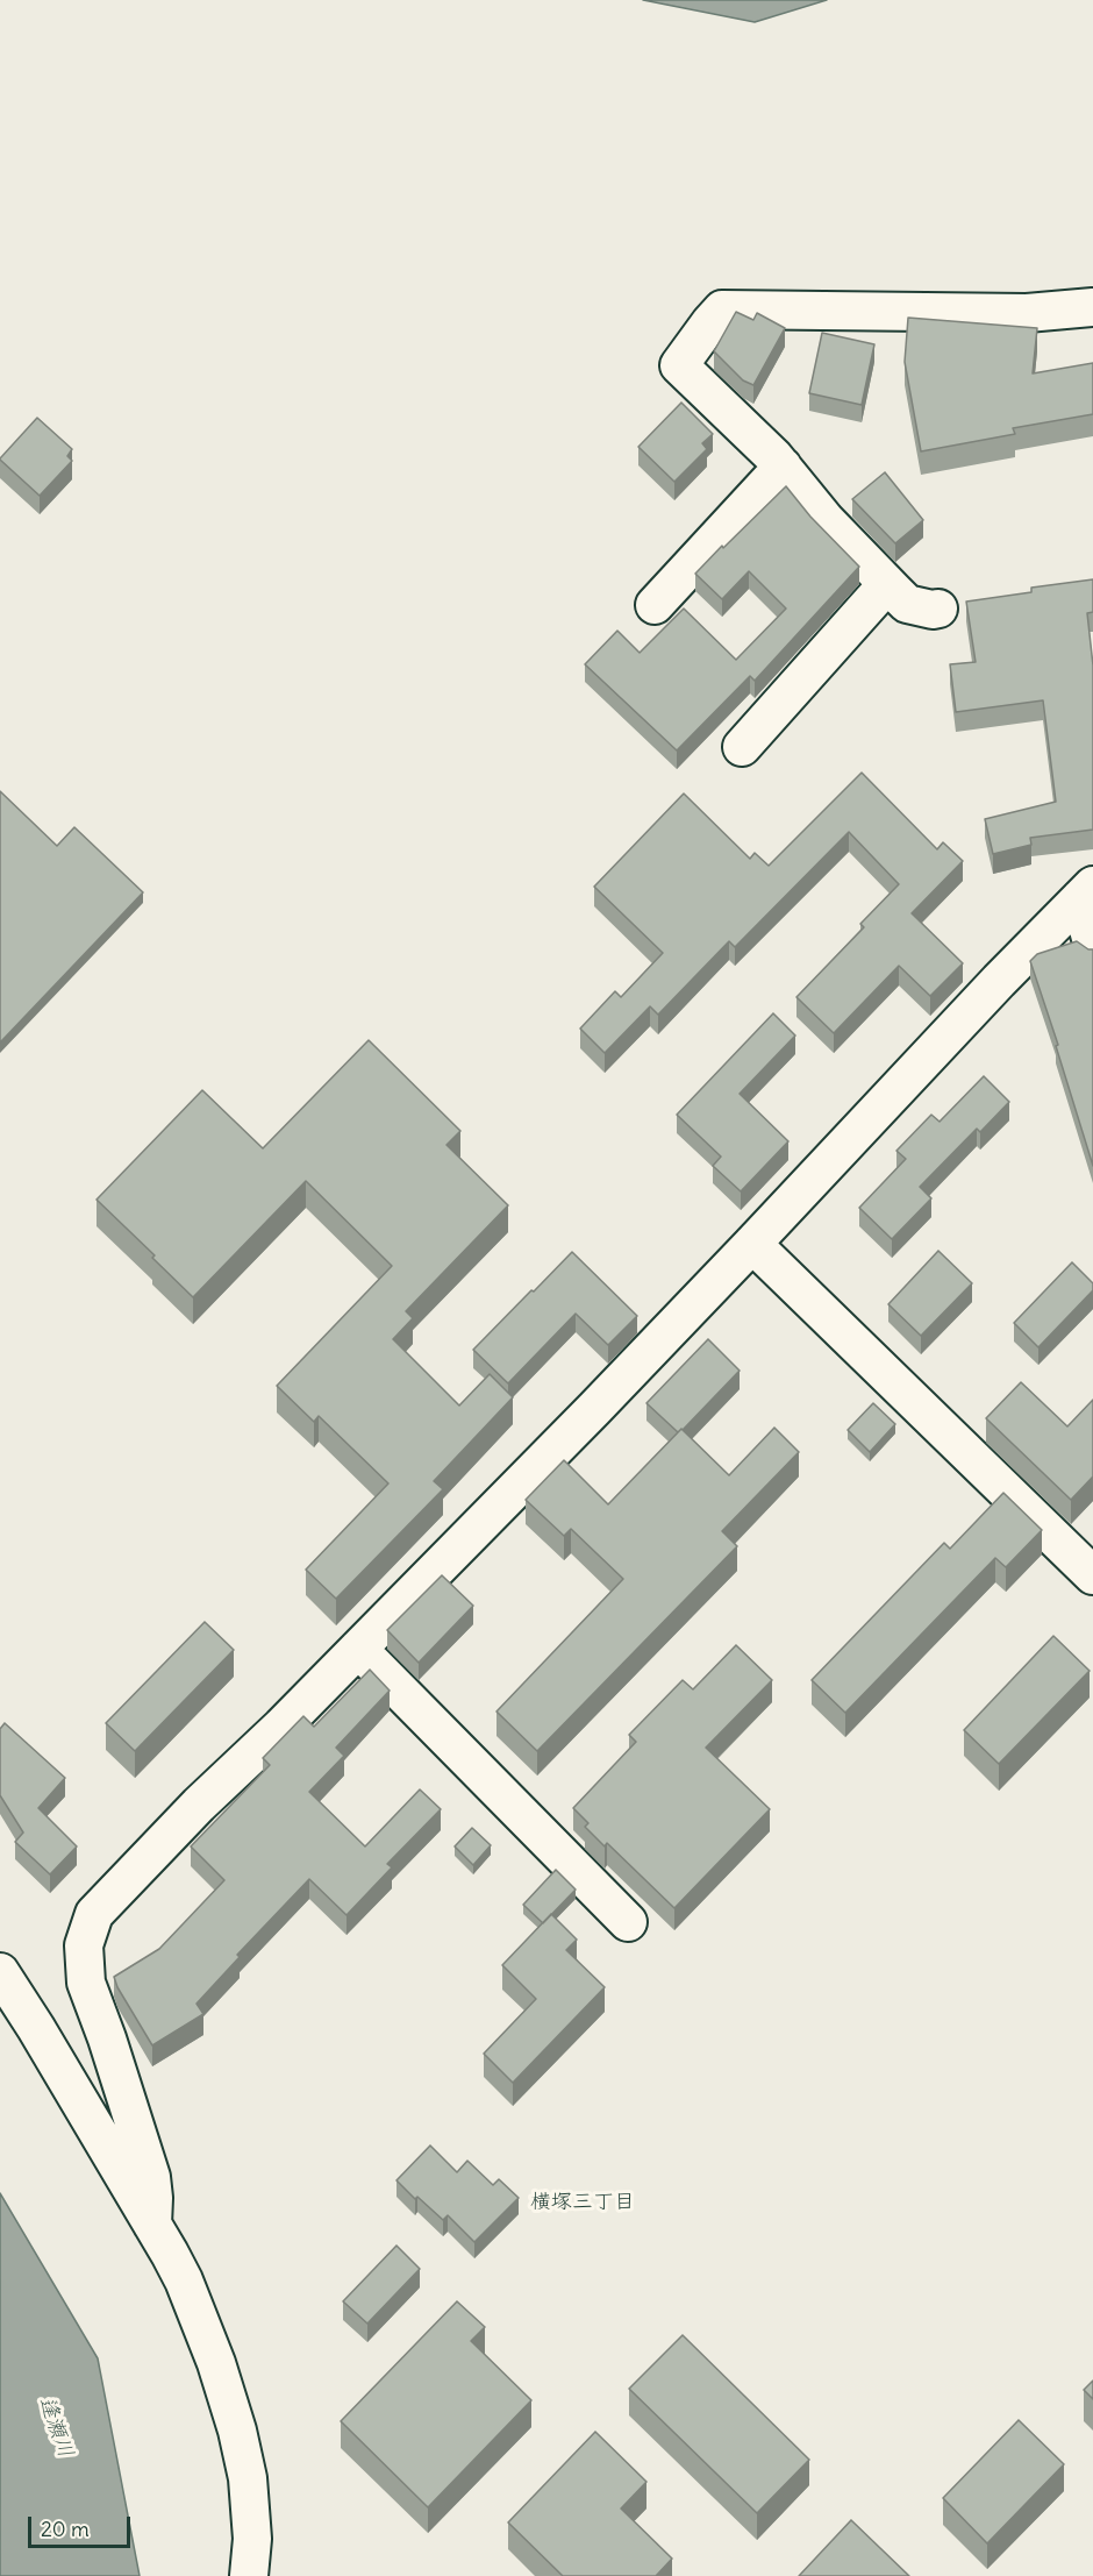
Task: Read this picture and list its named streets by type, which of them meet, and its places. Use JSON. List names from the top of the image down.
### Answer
{
  "districts": ["横塚三丁目"],
  "water": ["逢瀬川"],
  "scale_bar": "20 m"
}
